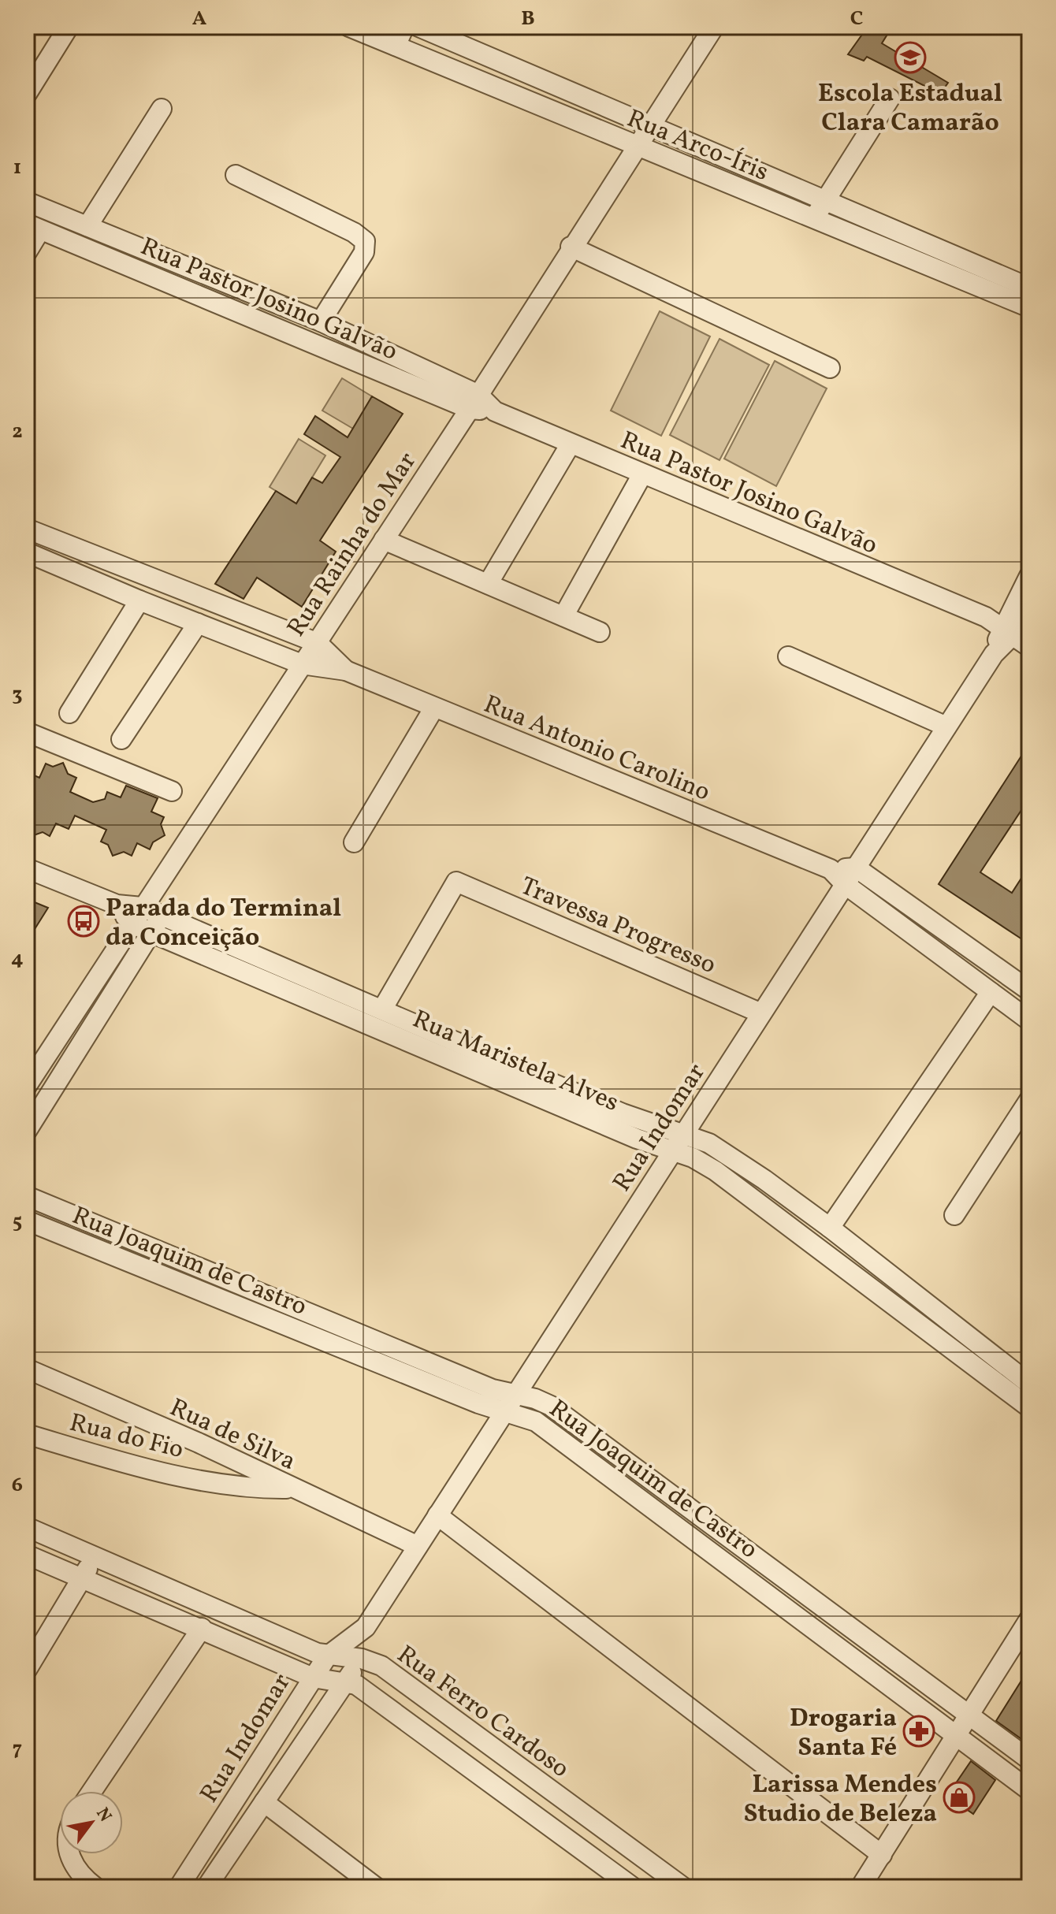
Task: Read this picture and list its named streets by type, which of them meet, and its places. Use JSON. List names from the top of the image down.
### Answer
{
  "streets": {
    "street": [
      "Rua Arco-Íris",
      "Rua Pastor Josino Galvão",
      "Rua Rainha do Mar",
      "Rua Antonio Carolino",
      "Travessa Progresso",
      "Rua Maristela Alves",
      "Rua Indomar",
      "Rua Joaquim de Castro",
      "Rua de Silva",
      "Rua do Fio",
      "Rua Ferro Cardoso"
    ]
  },
  "crossings": [
    ["Rua Arco-Íris", "Rua Rainha do Mar"],
    ["Rua Pastor Josino Galvão", "Rua Rainha do Mar"],
    ["Rua Pastor Josino Galvão", "Rua Indomar"],
    ["Rua Rainha do Mar", "Rua Antonio Carolino"],
    ["Rua Rainha do Mar", "Rua Maristela Alves"],
    ["Rua Antonio Carolino", "Rua Indomar"],
    ["Travessa Progresso", "Rua Maristela Alves"],
    ["Travessa Progresso", "Rua Indomar"],
    ["Rua Maristela Alves", "Rua Indomar"],
    ["Rua Indomar", "Rua Joaquim de Castro"],
    ["Rua Indomar", "Rua de Silva"],
    ["Rua Indomar", "Rua Ferro Cardoso"],
    ["Rua de Silva", "Rua do Fio"]
  ],
  "places": {
    "school or university": ["Escola Estadual Clara Camarão"],
    "bus stop": ["Parada do Terminal da Conceição"],
    "pharmacy": ["Drogaria Santa Fé"],
    "shop": ["Larissa Mendes Studio de Beleza"]
  },
  "north": "top right",
  "grid": {
    "columns": ["A", "B", "C"],
    "rows": [
      "1",
      "2",
      "3",
      "4",
      "5",
      "6",
      "7"
    ]
  }
}
